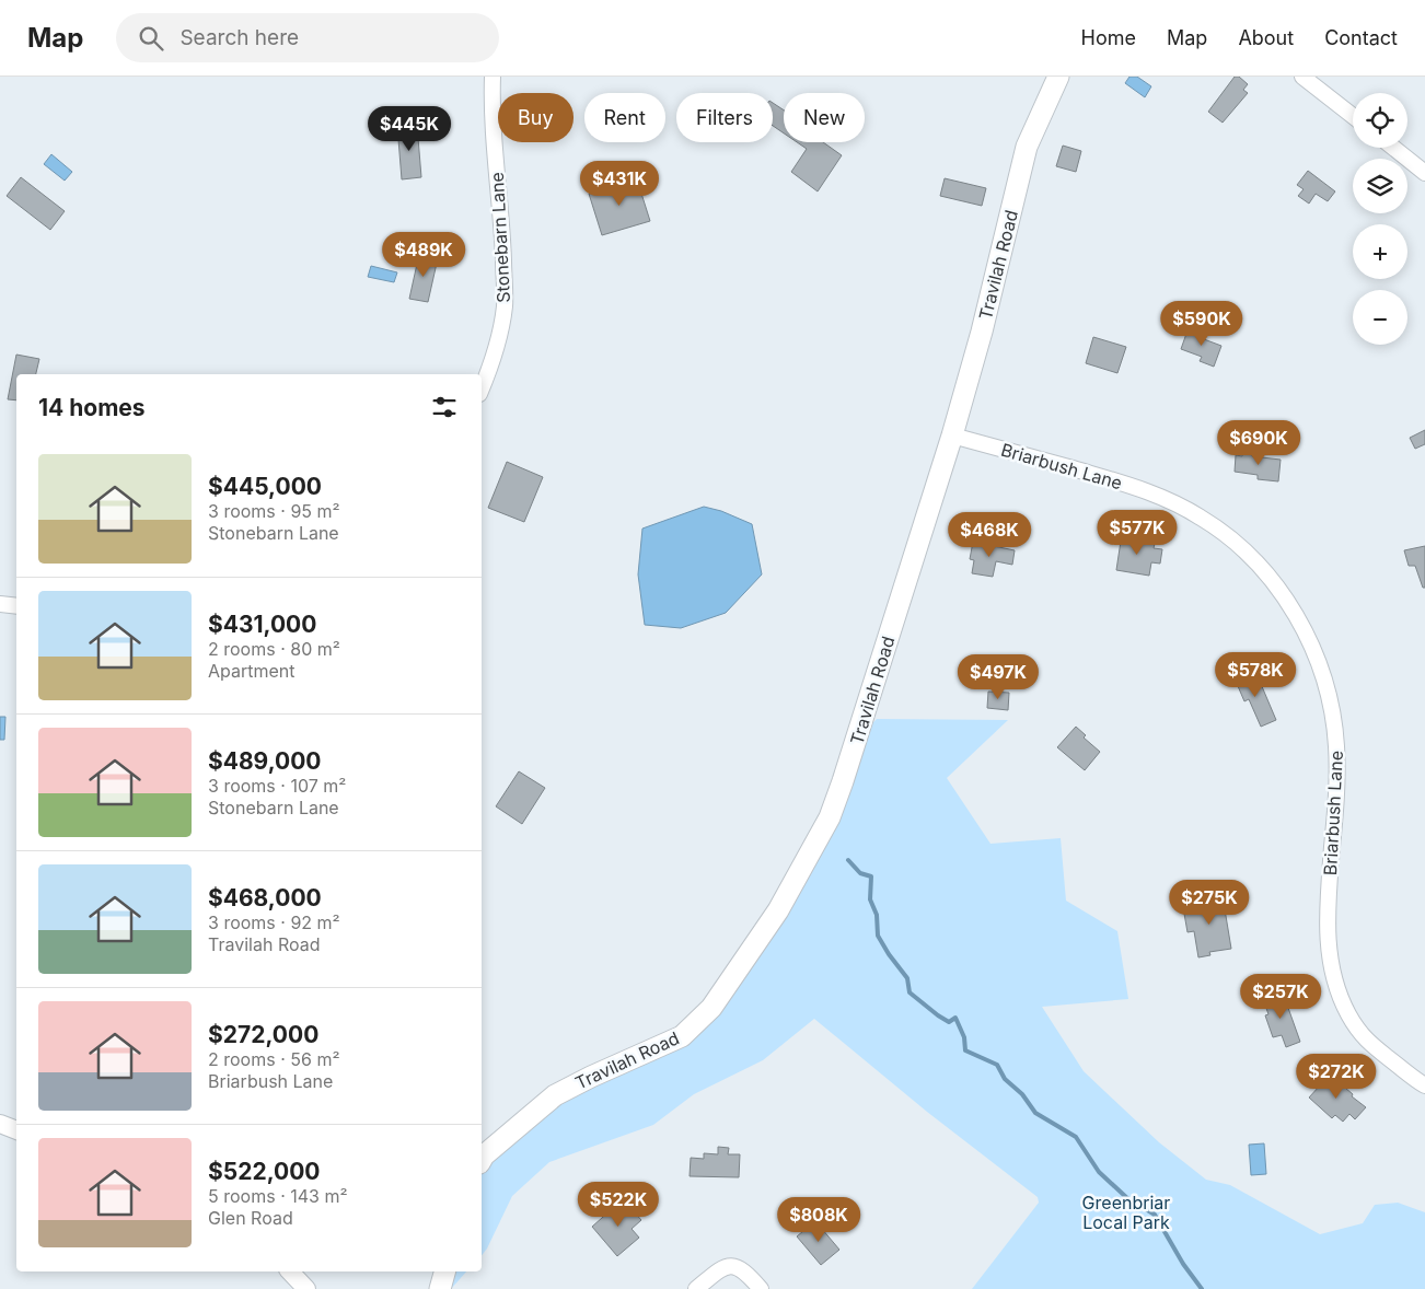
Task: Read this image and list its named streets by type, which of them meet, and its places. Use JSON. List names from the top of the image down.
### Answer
{
  "streets": {
    "main road": ["Travilah Road"],
    "street": ["Stonebarn Lane", "Briarbush Lane"]
  },
  "crossings": [
    ["Travilah Road", "Briarbush Lane"]
  ],
  "parks": ["Greenbriar Local Park"],
  "page": {
    "header": "Map",
    "search": "Search here",
    "nav": [
      "Home",
      "Map",
      "About",
      "Contact"
    ],
    "map_buttons": ["+", "−"],
    "chip": [
      "Buy",
      "Rent",
      "Filters",
      "New"
    ],
    "price": [
      "$445K",
      "$431K",
      "$489K",
      "$590K",
      "$690K",
      "$577K",
      "$468K",
      "$578K",
      "$497K",
      "$275K",
      "$257K",
      "$272K",
      "$522K",
      "$808K"
    ],
    "heading": "14 homes",
    "list": [
      {
        "name": "$445,000",
        "note": "3 rooms · 95 m² · Stonebarn Lane"
      },
      {
        "name": "$431,000",
        "note": "2 rooms · 80 m² · Apartment"
      },
      {
        "name": "$489,000",
        "note": "3 rooms · 107 m² · Stonebarn Lane"
      },
      {
        "name": "$468,000",
        "note": "3 rooms · 92 m² · Travilah Road"
      },
      {
        "name": "$272,000",
        "note": "2 rooms · 56 m² · Briarbush Lane"
      },
      {
        "name": "$522,000",
        "note": "5 rooms · 143 m² · Glen Road"
      }
    ]
  }
}
